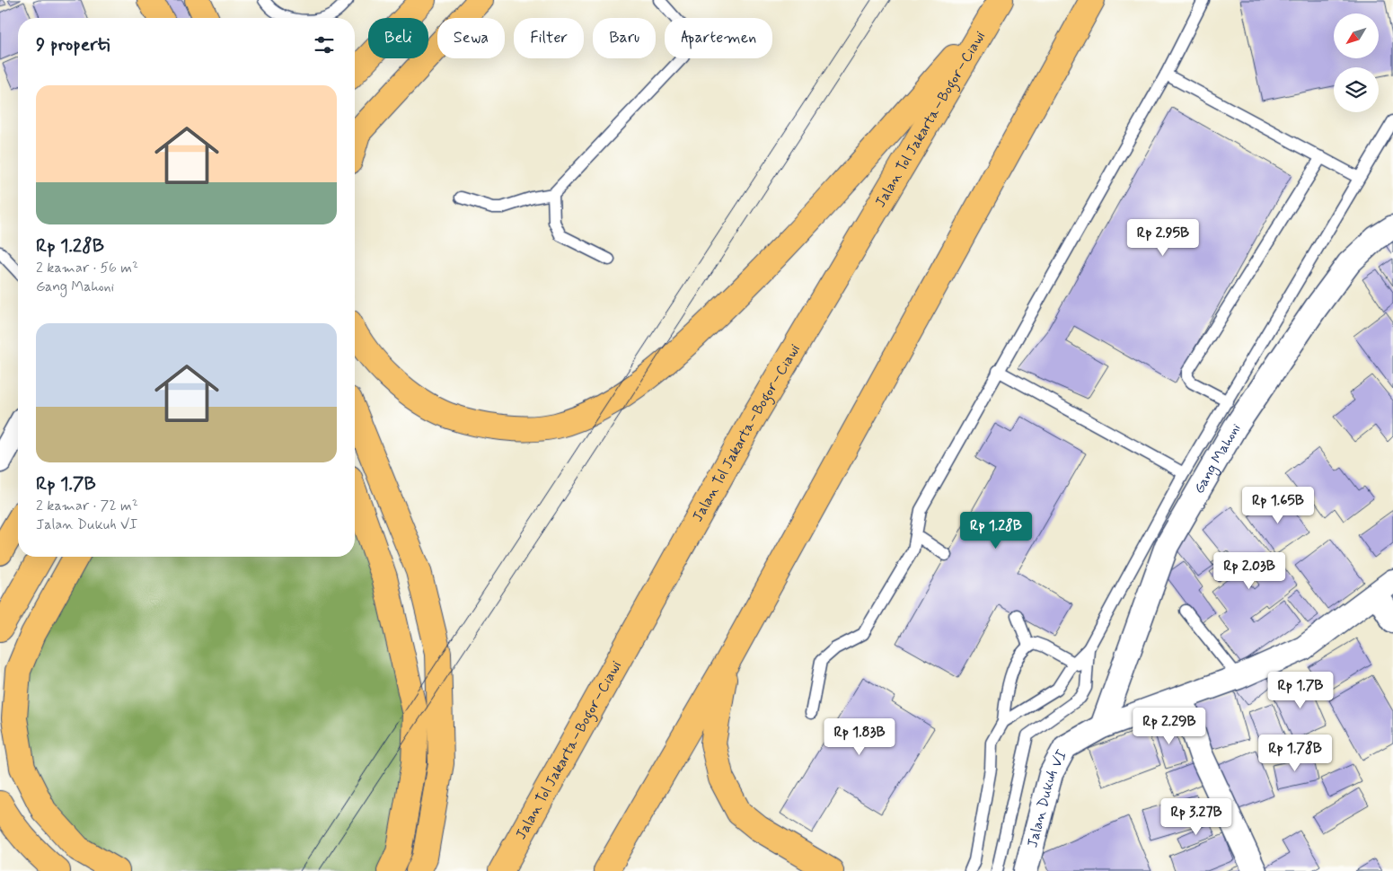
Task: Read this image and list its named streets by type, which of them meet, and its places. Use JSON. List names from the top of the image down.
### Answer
{
  "streets": {
    "main road": ["Jalan Tol Jakarta–Bogor–Ciawi"],
    "street": ["Gang Mahoni", "Jalan Dukuh VI"]
  },
  "crossings": [
    ["Gang Mahoni", "Jalan Dukuh VI"]
  ],
  "north": "bottom left",
  "page": {
    "chip": [
      "Beli",
      "Sewa",
      "Filter",
      "Baru",
      "Apartemen"
    ],
    "heading": "9 properti",
    "list": [
      {
        "name": "Rp 1.28B",
        "note": "2 kamar · 56 m² · Gang Mahoni"
      },
      {
        "name": "Rp 1.7B",
        "note": "2 kamar · 72 m² · Jalan Dukuh VI"
      }
    ],
    "price": [
      "Rp 2.95B",
      "Rp 1.65B",
      "Rp 1.28B",
      "Rp 2.03B",
      "Rp 1.7B",
      "Rp 2.29B",
      "Rp 1.83B",
      "Rp 1.78B",
      "Rp 3.27B"
    ]
  }
}
